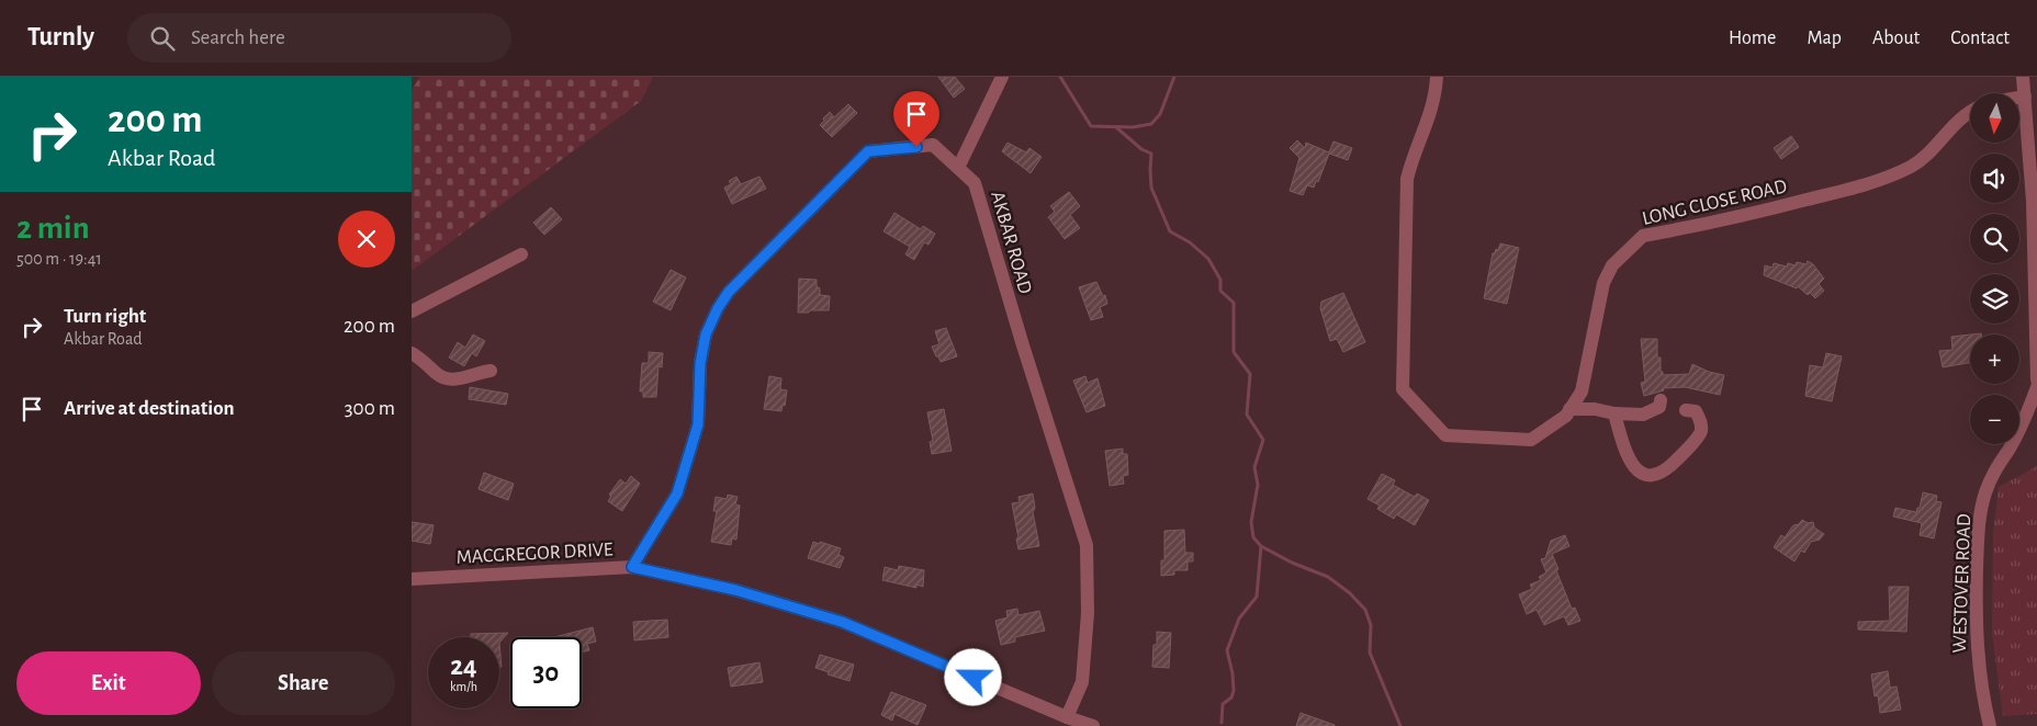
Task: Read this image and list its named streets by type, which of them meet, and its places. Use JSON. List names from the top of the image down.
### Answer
{
  "streets": {
    "street": [
      "LONG CLOSE ROAD",
      "AKBAR ROAD",
      "MACGREGOR DRIVE",
      "WESTOVER ROAD"
    ]
  },
  "crossings": [
    ["AKBAR ROAD", "MACGREGOR DRIVE"]
  ],
  "north": "bottom",
  "page": {
    "header": "Turnly",
    "search": "Search here",
    "nav": [
      "Home",
      "Map",
      "About",
      "Contact"
    ],
    "turn": ["200 m", "Akbar Road"],
    "map_buttons": ["+", "−"],
    "heading": ["2 min", "500 m · 19:41"],
    "list": [
      {
        "name": "Turn right",
        "note": "Akbar Road",
        "value": "200 m"
      },
      {
        "name": "Arrive at destination",
        "value": "300 m"
      }
    ],
    "speed": "24 km/h",
    "limit": "30",
    "buttons": ["Exit", "Share"]
  }
}
